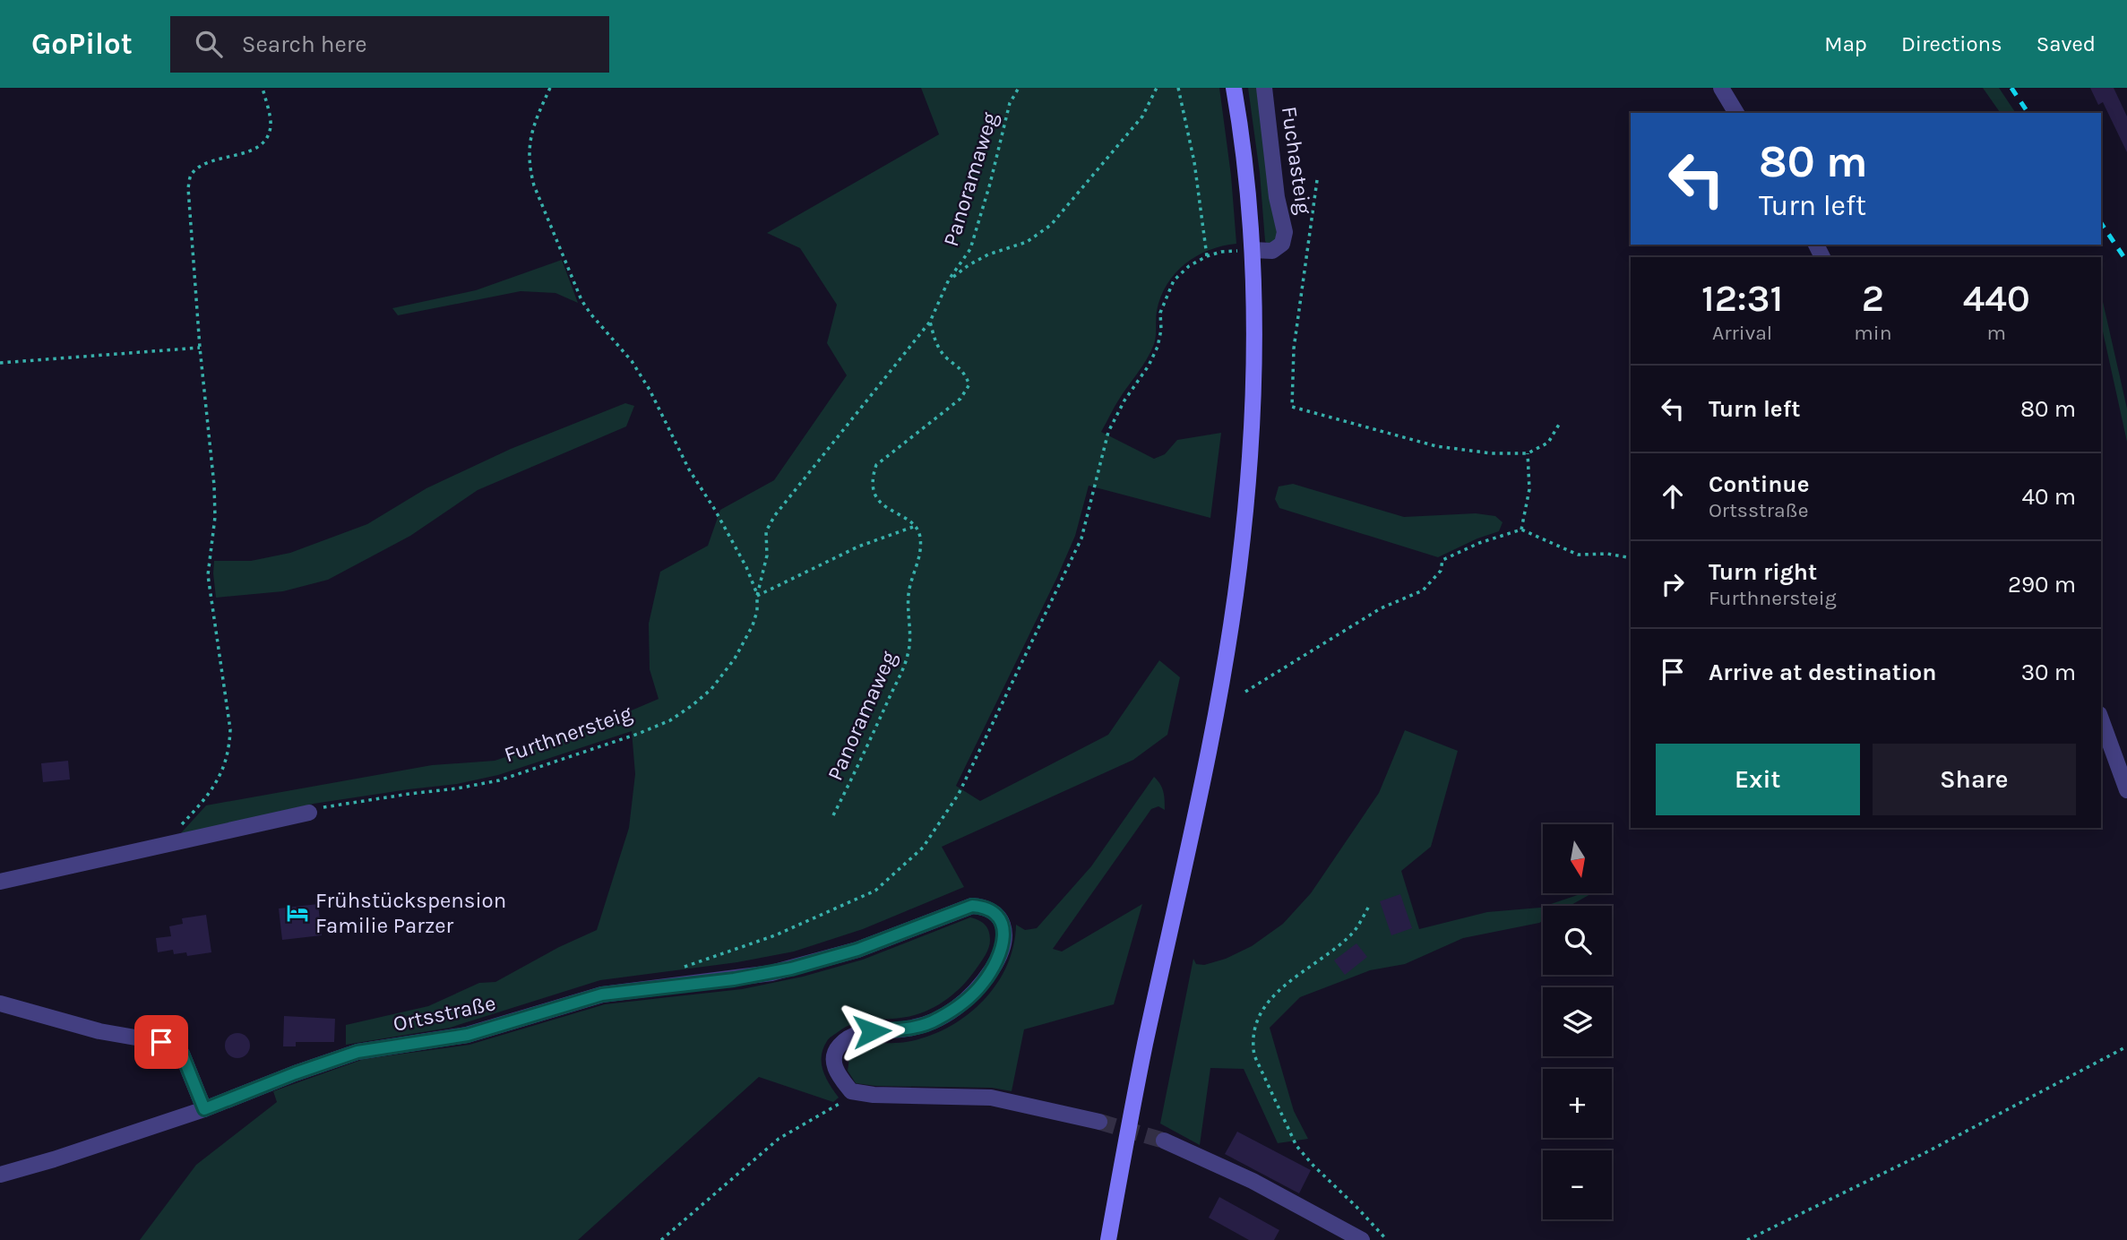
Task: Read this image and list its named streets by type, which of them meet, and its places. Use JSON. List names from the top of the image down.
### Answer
{
  "streets": {
    "street": ["Fuchasteig", "Ortsstraße"],
    "path": ["Panoramaweg", "Furthnersteig"]
  },
  "crossings": [
    ["Panoramaweg", "Furthnersteig"]
  ],
  "places": {
    "hotel": ["Frühstückspension Familie Parzer"]
  },
  "north": "bottom",
  "page": {
    "header": "GoPilot",
    "search": "Search here",
    "nav": ["Map", "Directions", "Saved"],
    "turn": ["80 m", "Turn left"],
    "eta": [
      "12:31",
      "Arrival",
      "2",
      "min",
      "440",
      "m"
    ],
    "list": [
      {
        "name": "Turn left",
        "value": "80 m"
      },
      {
        "name": "Continue",
        "note": "Ortsstraße",
        "value": "40 m"
      },
      {
        "name": "Turn right",
        "note": "Furthnersteig",
        "value": "290 m"
      },
      {
        "name": "Arrive at destination",
        "value": "30 m"
      }
    ],
    "buttons": ["Exit", "Share"],
    "map_buttons": ["+", "−"]
  }
}
